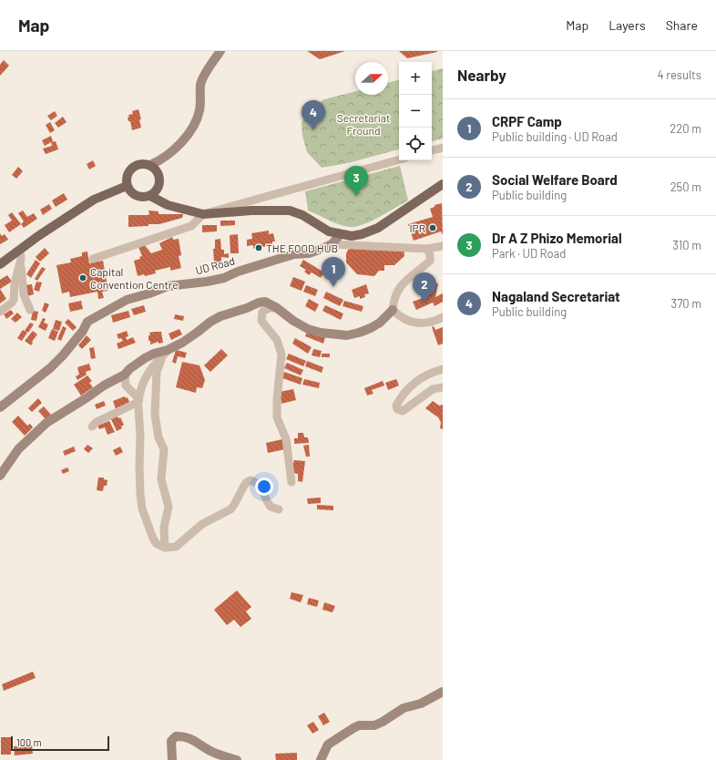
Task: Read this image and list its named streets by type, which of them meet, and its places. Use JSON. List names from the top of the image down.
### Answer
{
  "streets": {
    "main road": ["UD Road"]
  },
  "parks": ["Secretariat Fround"],
  "places": ["IPR", "THE FOOD HUB", "Capital Convention Centre"],
  "scale_bar": "100 m",
  "north": "right",
  "page": {
    "header": "Map",
    "nav": ["Map", "Layers", "Share"],
    "heading": ["Nearby", "4 results"],
    "map_buttons": ["+", "−"],
    "list": [
      {
        "mark": "1",
        "name": "CRPF Camp",
        "note": "Public building · UD Road",
        "value": "220 m"
      },
      {
        "mark": "2",
        "name": "Social Welfare Board",
        "note": "Public building",
        "value": "250 m"
      },
      {
        "mark": "3",
        "name": "Dr A Z Phizo Memorial",
        "note": "Park · UD Road",
        "value": "310 m"
      },
      {
        "mark": "4",
        "name": "Nagaland Secretariat",
        "note": "Public building",
        "value": "370 m"
      }
    ],
    "pins": [
      "4",
      "3",
      "1",
      "2"
    ],
    "scale": "100 m"
  }
}
